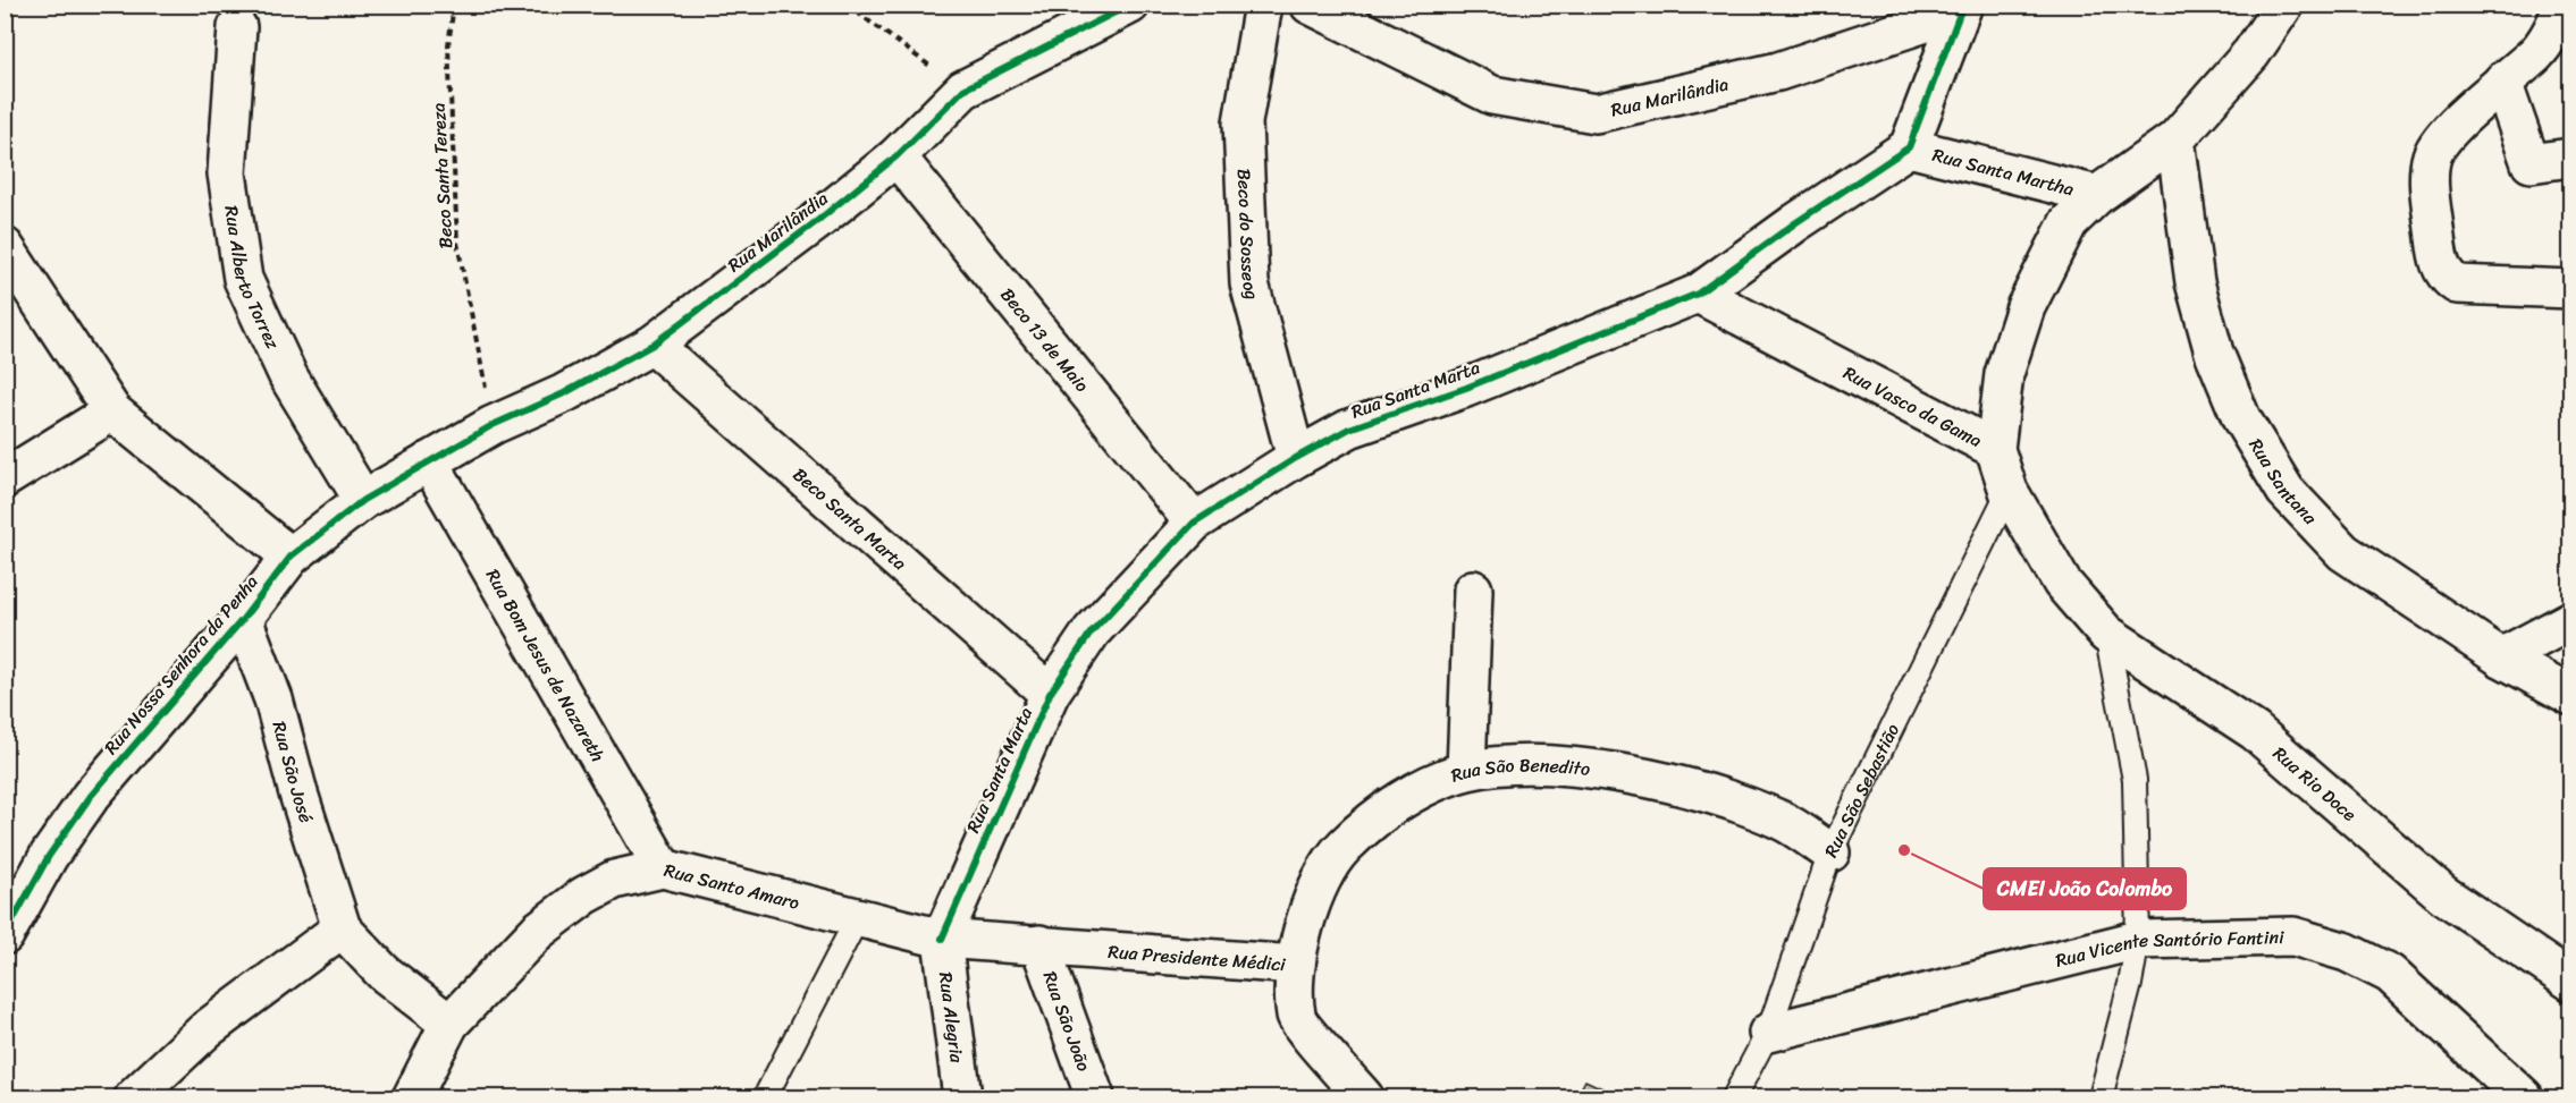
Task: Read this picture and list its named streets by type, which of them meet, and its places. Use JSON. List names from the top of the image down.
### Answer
{
  "streets": {
    "street": [
      "Rua Marilândia",
      "Rua Santa Martha",
      "Beco do Sosseog",
      "Rua Alberto Torrez",
      "Beco 13 de Maio",
      "Rua Santa Marta",
      "Rua Vasco da Gama",
      "Rua Santana",
      "Beco Santa Marta",
      "Rua Nossa Senhora da Penha",
      "Rua Bom Jesus de Nazareth",
      "Rua São José",
      "Rua São Benedito",
      "Rua Rio Doce",
      "Rua Santo Amaro",
      "Rua Vicente Santório Fantini",
      "Rua Presidente Médici",
      "Rua Alegria",
      "Rua São João"
    ],
    "lane": ["Rua São Sebastião"],
    "path": ["Beco Santa Tereza"]
  },
  "crossings": [
    ["Rua Marilândia", "Beco Santa Tereza"],
    ["Rua Marilândia", "Beco 13 de Maio"],
    ["Rua Marilândia", "Beco Santa Marta"],
    ["Rua Marilândia", "Rua Nossa Senhora da Penha"],
    ["Rua Marilândia", "Rua Bom Jesus de Nazareth"],
    ["Rua Santa Martha", "Rua Santa Marta"],
    ["Beco do Sosseog", "Rua Santa Marta"],
    ["Rua Alberto Torrez", "Rua Nossa Senhora da Penha"],
    ["Beco 13 de Maio", "Rua Santa Marta"],
    ["Rua Santa Marta", "Rua Vasco da Gama"],
    ["Rua Santa Marta", "Beco Santa Marta"],
    ["Rua Santa Marta", "Rua Santo Amaro"],
    ["Rua Santa Marta", "Rua Presidente Médici"],
    ["Rua Santa Marta", "Rua Alegria"],
    ["Rua Vasco da Gama", "Rua Rio Doce"],
    ["Rua Vasco da Gama", "Rua São Sebastião"],
    ["Rua Nossa Senhora da Penha", "Rua Bom Jesus de Nazareth"],
    ["Rua Nossa Senhora da Penha", "Rua São José"],
    ["Rua Bom Jesus de Nazareth", "Rua Santo Amaro"],
    ["Rua São José", "Rua Santo Amaro"],
    ["Rua São Benedito", "Rua São Sebastião"],
    ["Rua São Benedito", "Rua Presidente Médici"],
    ["Rua São Sebastião", "Rua Vicente Santório Fantini"],
    ["Rua Santo Amaro", "Rua Presidente Médici"],
    ["Rua Santo Amaro", "Rua Alegria"],
    ["Rua Presidente Médici", "Rua Alegria"],
    ["Rua Presidente Médici", "Rua São João"]
  ],
  "places": ["CMEI João Colombo"]
}
